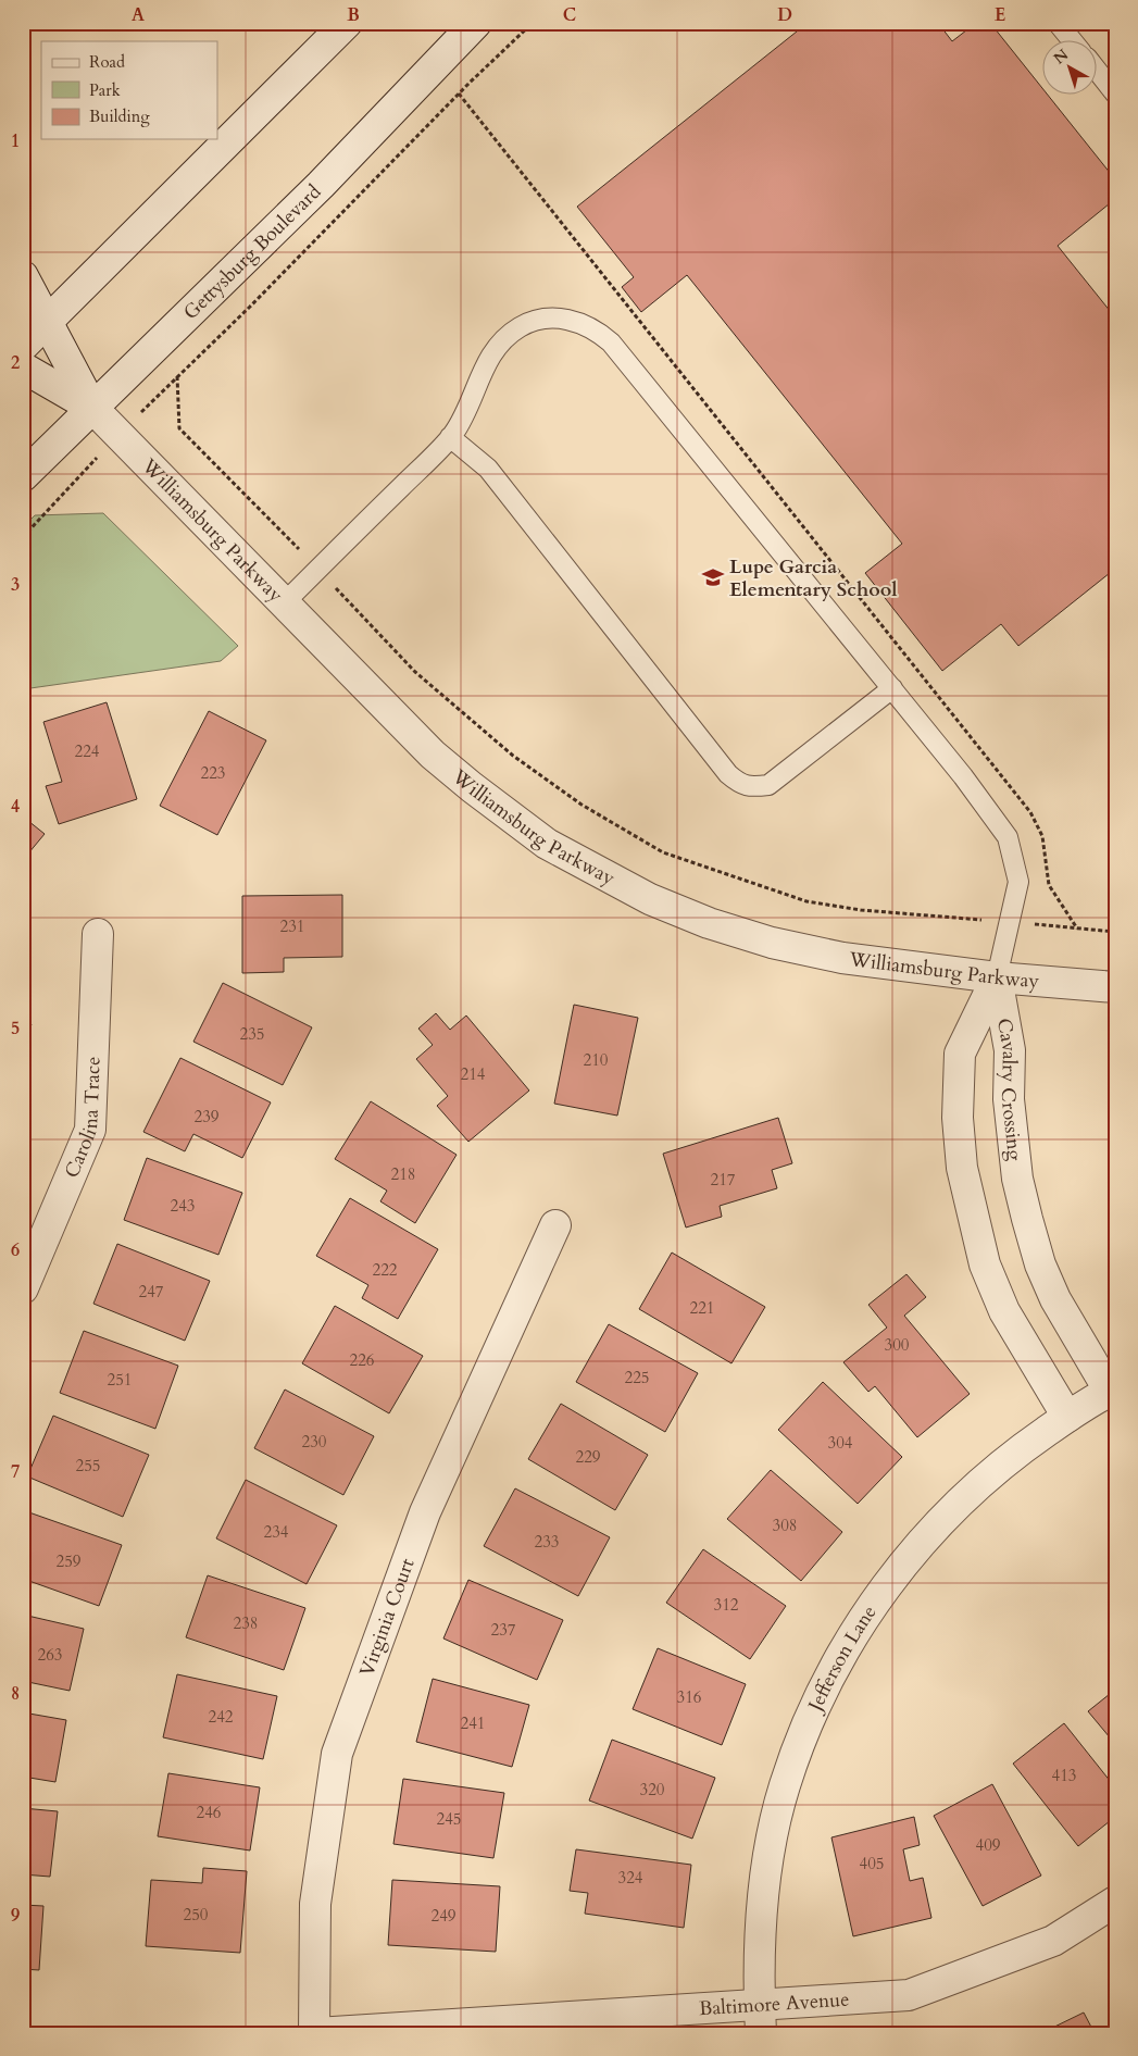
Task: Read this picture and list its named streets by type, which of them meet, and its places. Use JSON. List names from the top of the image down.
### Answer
{
  "streets": {
    "street": [
      "Gettysburg Boulevard",
      "Williamsburg Parkway",
      "Cavalry Crossing",
      "Carolina Trace",
      "Virginia Court",
      "Jefferson Lane",
      "Baltimore Avenue"
    ]
  },
  "crossings": [
    ["Gettysburg Boulevard", "Williamsburg Parkway"],
    ["Williamsburg Parkway", "Cavalry Crossing"],
    ["Cavalry Crossing", "Jefferson Lane"],
    ["Virginia Court", "Baltimore Avenue"],
    ["Jefferson Lane", "Baltimore Avenue"]
  ],
  "places": {
    "school or university": ["Lupe Garcia Elementary School"]
  },
  "house_numbers": [
    "224",
    "223",
    "231",
    "235",
    "210",
    "214",
    "239",
    "218",
    "217",
    "243",
    "222",
    "247",
    "221",
    "300",
    "226",
    "225",
    "251",
    "230",
    "304",
    "229",
    "255",
    "308",
    "234",
    "233",
    "259",
    "312",
    "238",
    "237",
    "263",
    "316",
    "242",
    "241",
    "413",
    "320",
    "246",
    "245",
    "409",
    "405",
    "324",
    "250",
    "249"
  ],
  "legend": ["Road", "Park", "Building"],
  "north": "top left",
  "grid": {
    "columns": [
      "A",
      "B",
      "C",
      "D",
      "E"
    ],
    "rows": [
      "1",
      "2",
      "3",
      "4",
      "5",
      "6",
      "7",
      "8",
      "9"
    ]
  }
}
